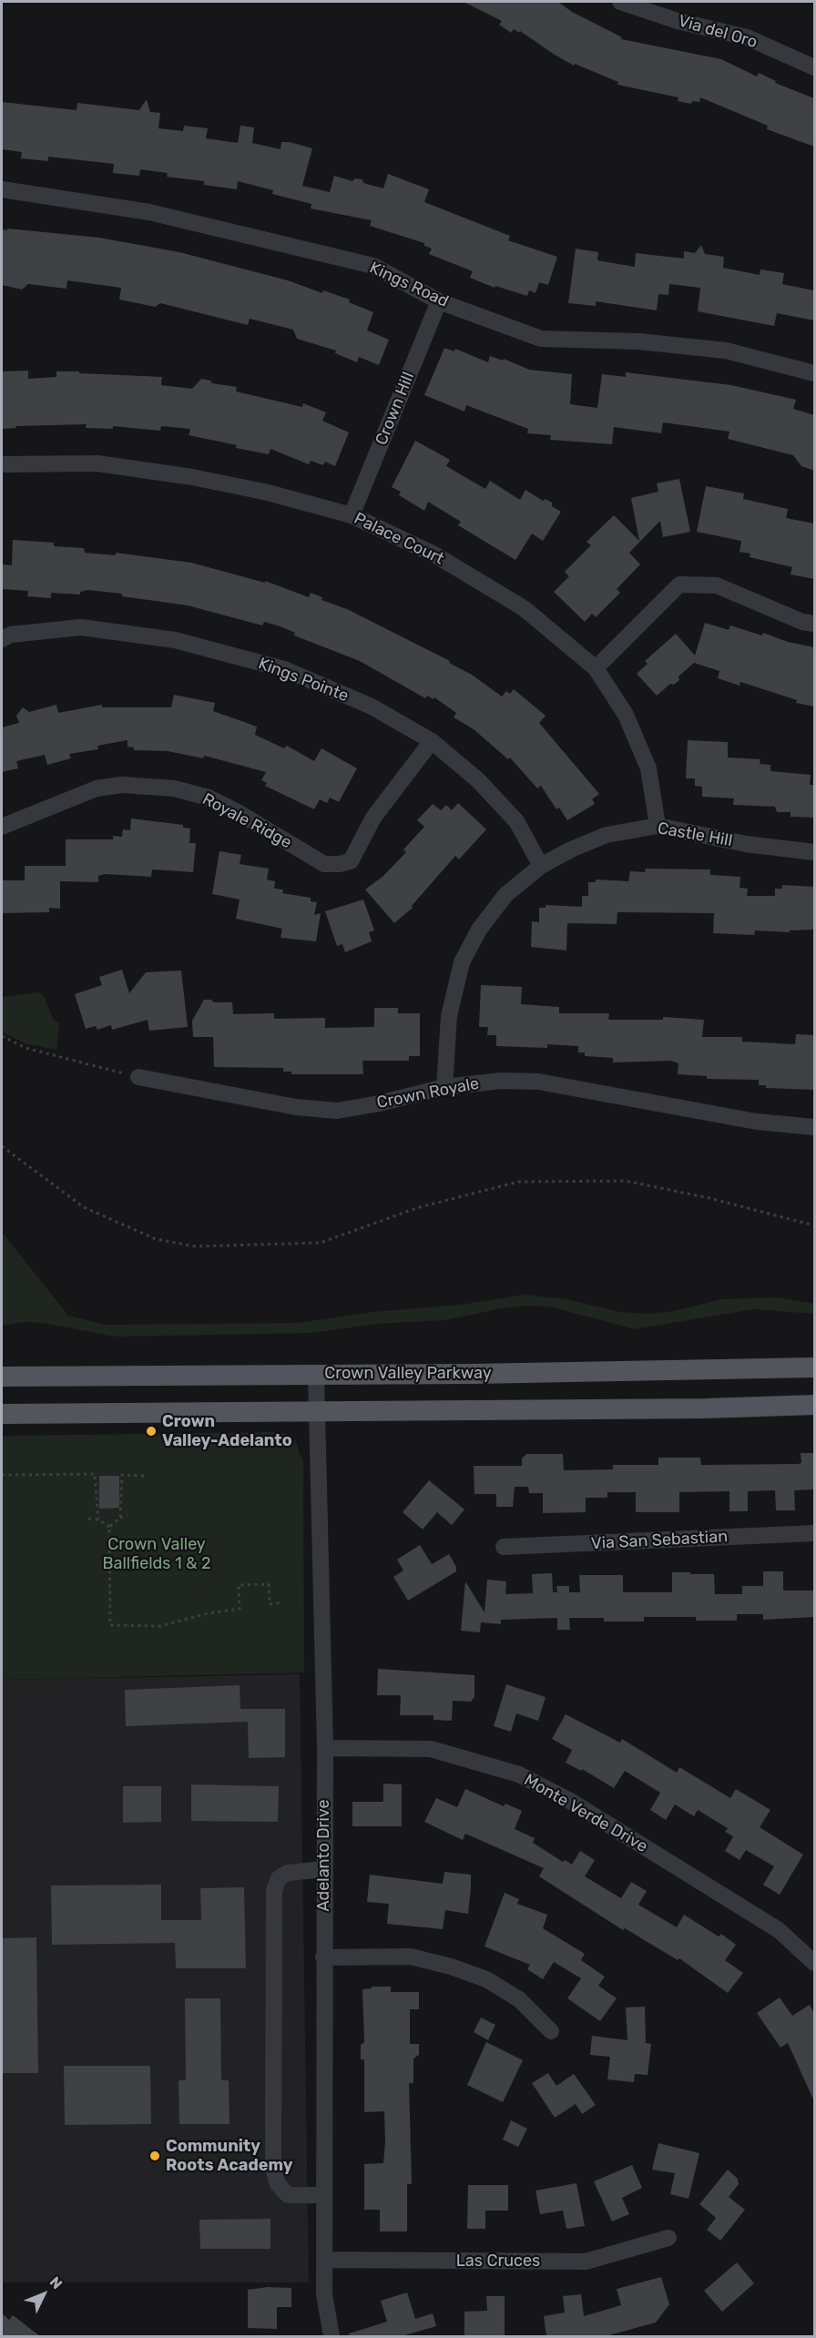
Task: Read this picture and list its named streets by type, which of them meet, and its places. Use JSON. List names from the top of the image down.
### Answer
{
  "streets": {
    "main road": ["Crown Valley Parkway"],
    "street": [
      "Via del Oro",
      "Kings Road",
      "Crown Hill",
      "Palace Court",
      "Kings Pointe",
      "Royale Ridge",
      "Castle Hill",
      "Crown Royale",
      "Via San Sebastian",
      "Monte Verde Drive",
      "Adelanto Drive",
      "Las Cruces"
    ]
  },
  "crossings": [
    ["Kings Road", "Crown Hill"],
    ["Crown Hill", "Palace Court"],
    ["Palace Court", "Castle Hill"],
    ["Kings Pointe", "Royale Ridge"],
    ["Kings Pointe", "Castle Hill"],
    ["Castle Hill", "Crown Royale"],
    ["Crown Valley Parkway", "Adelanto Drive"],
    ["Monte Verde Drive", "Adelanto Drive"],
    ["Adelanto Drive", "Las Cruces"]
  ],
  "parks": ["Crown Valley Ballfields 1 & 2"],
  "places": ["Crown Valley-Adelanto", "Community Roots Academy"],
  "north": "top right"
}
